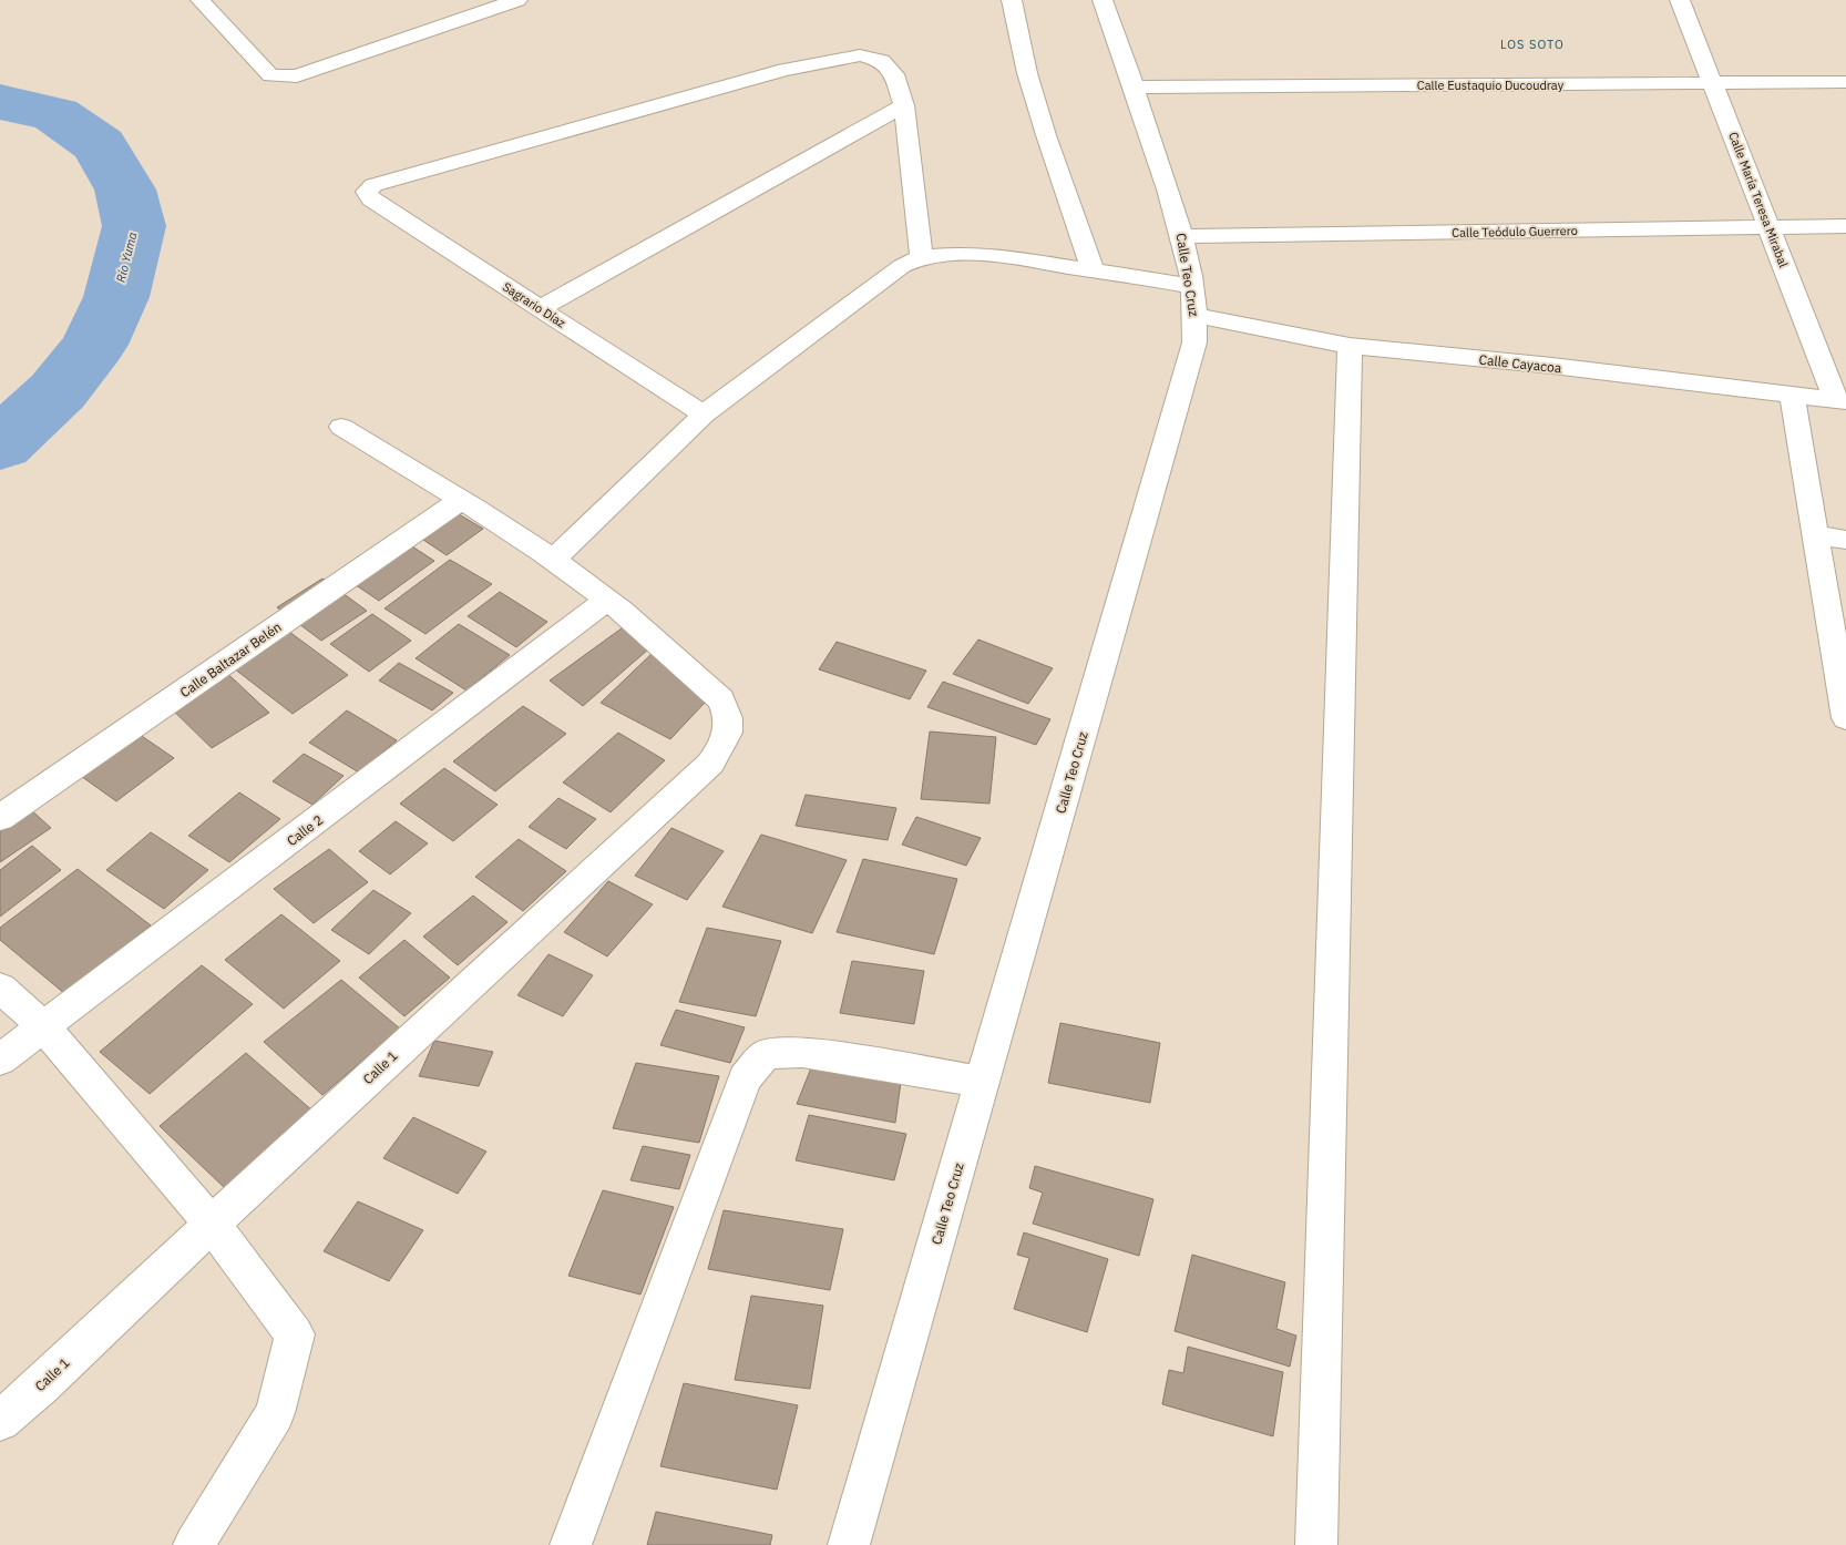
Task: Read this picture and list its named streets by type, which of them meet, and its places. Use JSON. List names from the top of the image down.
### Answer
{
  "streets": {
    "street": [
      "Calle Eustaquio Ducoudray",
      "Calle María Teresa Mirabal",
      "Calle Teódulo Guerrero",
      "Calle Teo Cruz",
      "Sagrario Díaz",
      "Calle Cayacoa",
      "Calle Baltazar Belén",
      "Calle 2",
      "Calle 1"
    ]
  },
  "crossings": [
    ["Calle Eustaquio Ducoudray", "Calle María Teresa Mirabal"],
    ["Calle Eustaquio Ducoudray", "Calle Teo Cruz"],
    ["Calle María Teresa Mirabal", "Calle Teódulo Guerrero"],
    ["Calle María Teresa Mirabal", "Calle Cayacoa"],
    ["Calle Teódulo Guerrero", "Calle Teo Cruz"],
    ["Calle Teo Cruz", "Calle Cayacoa"],
    ["Calle 2", "Calle 1"]
  ],
  "districts": ["LOS SOTO"],
  "water": ["Río Yuma"]
}
